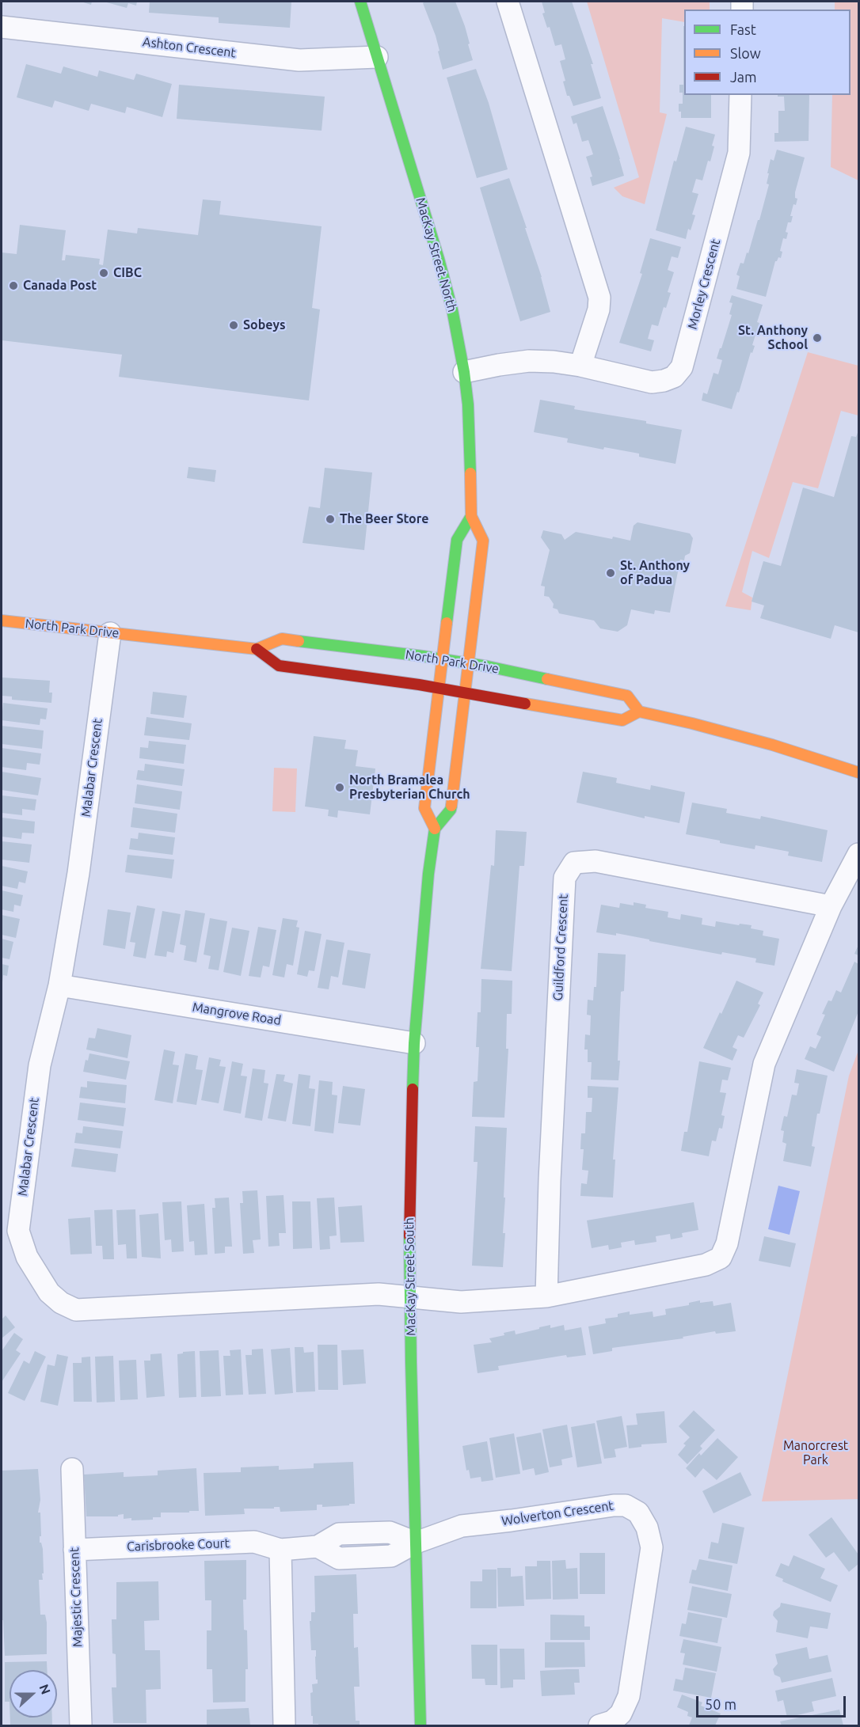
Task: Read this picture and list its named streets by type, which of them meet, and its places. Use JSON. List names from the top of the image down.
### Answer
{
  "streets": {
    "street": [
      "Ashton Crescent",
      "MacKay Street North",
      "Morley Crescent",
      "North Park Drive",
      "Malabar Crescent",
      "Guildford Crescent",
      "Mangrove Road",
      "MacKay Street South",
      "Wolverton Crescent",
      "Carisbrooke Court",
      "Majestic Crescent"
    ]
  },
  "crossings": [
    ["Ashton Crescent", "MacKay Street North"],
    ["MacKay Street North", "Morley Crescent"],
    ["MacKay Street North", "North Park Drive"],
    ["North Park Drive", "Malabar Crescent"],
    ["Malabar Crescent", "Mangrove Road"],
    ["Malabar Crescent", "MacKay Street South"],
    ["Mangrove Road", "MacKay Street South"],
    ["MacKay Street South", "Wolverton Crescent"],
    ["MacKay Street South", "Carisbrooke Court"],
    ["Wolverton Crescent", "Carisbrooke Court"],
    ["Carisbrooke Court", "Majestic Crescent"]
  ],
  "parks": ["Manorcrest Park"],
  "places": [
    "CIBC",
    "Canada Post",
    "Sobeys",
    "St. Anthony School",
    "The Beer Store",
    "St. Anthony of Padua",
    "North Bramalea Presbyterian Church"
  ],
  "legend": ["Fast", "Slow", "Jam"],
  "scale_bar": "50 m",
  "north": "right"
}
